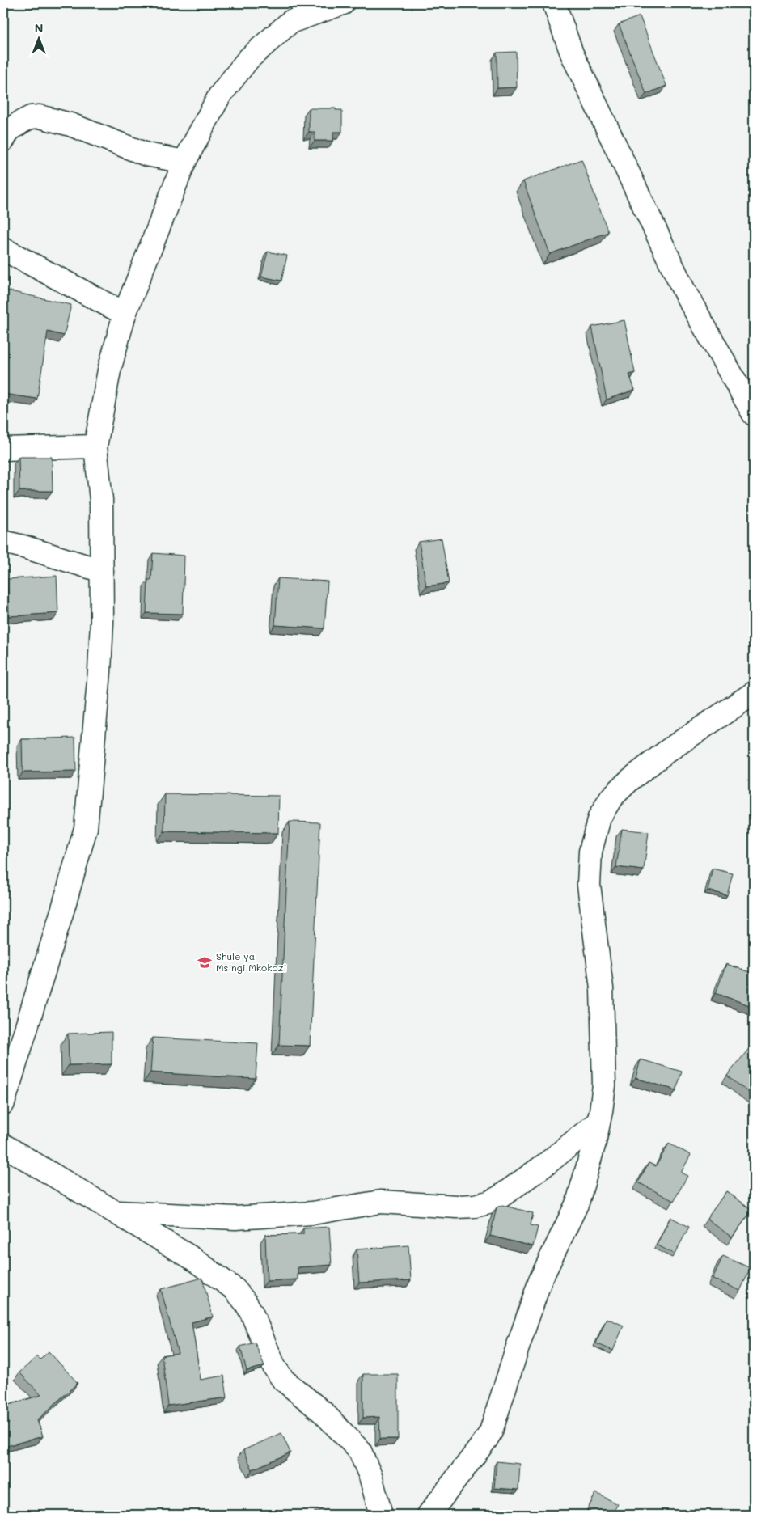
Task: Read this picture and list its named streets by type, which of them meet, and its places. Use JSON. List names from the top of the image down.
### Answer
{
  "places": {
    "school or university": ["Shule ya Msingi Mkokozi"]
  },
  "north": "top"
}
